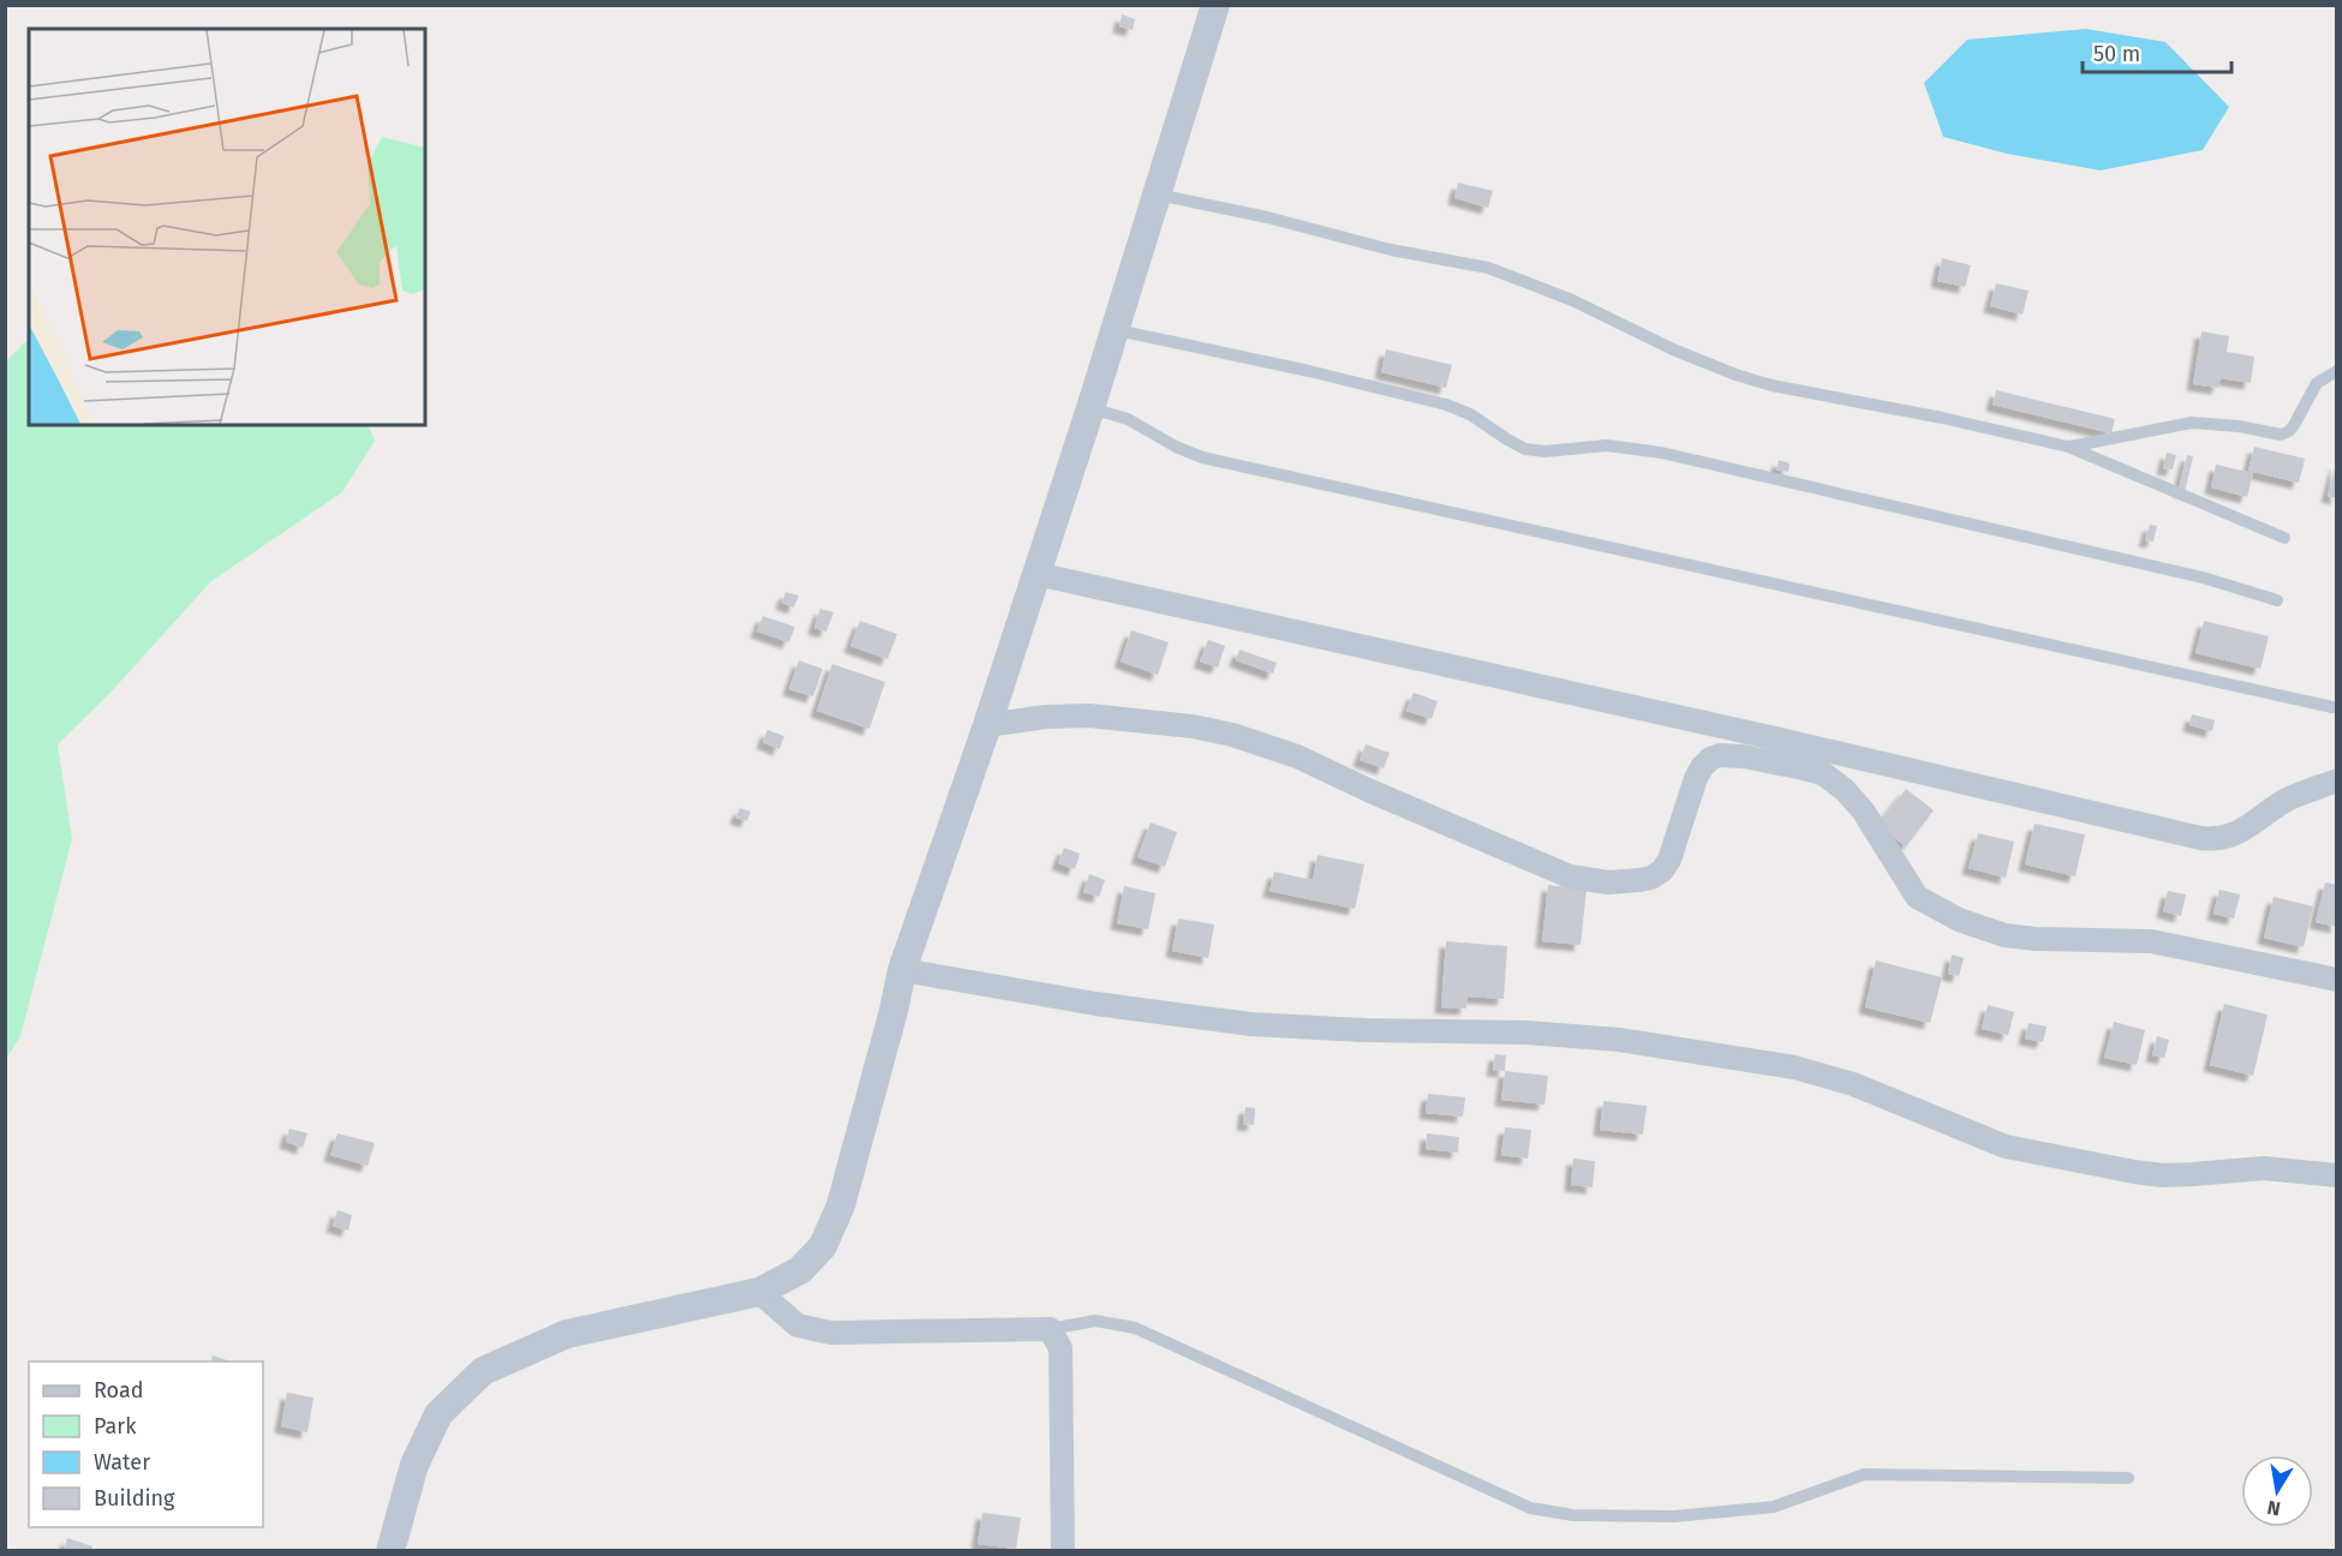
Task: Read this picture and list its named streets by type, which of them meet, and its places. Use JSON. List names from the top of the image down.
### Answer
{
  "legend": [
    "Road",
    "Park",
    "Water",
    "Building"
  ],
  "scale_bar": "50 m",
  "north": "bottom"
}
